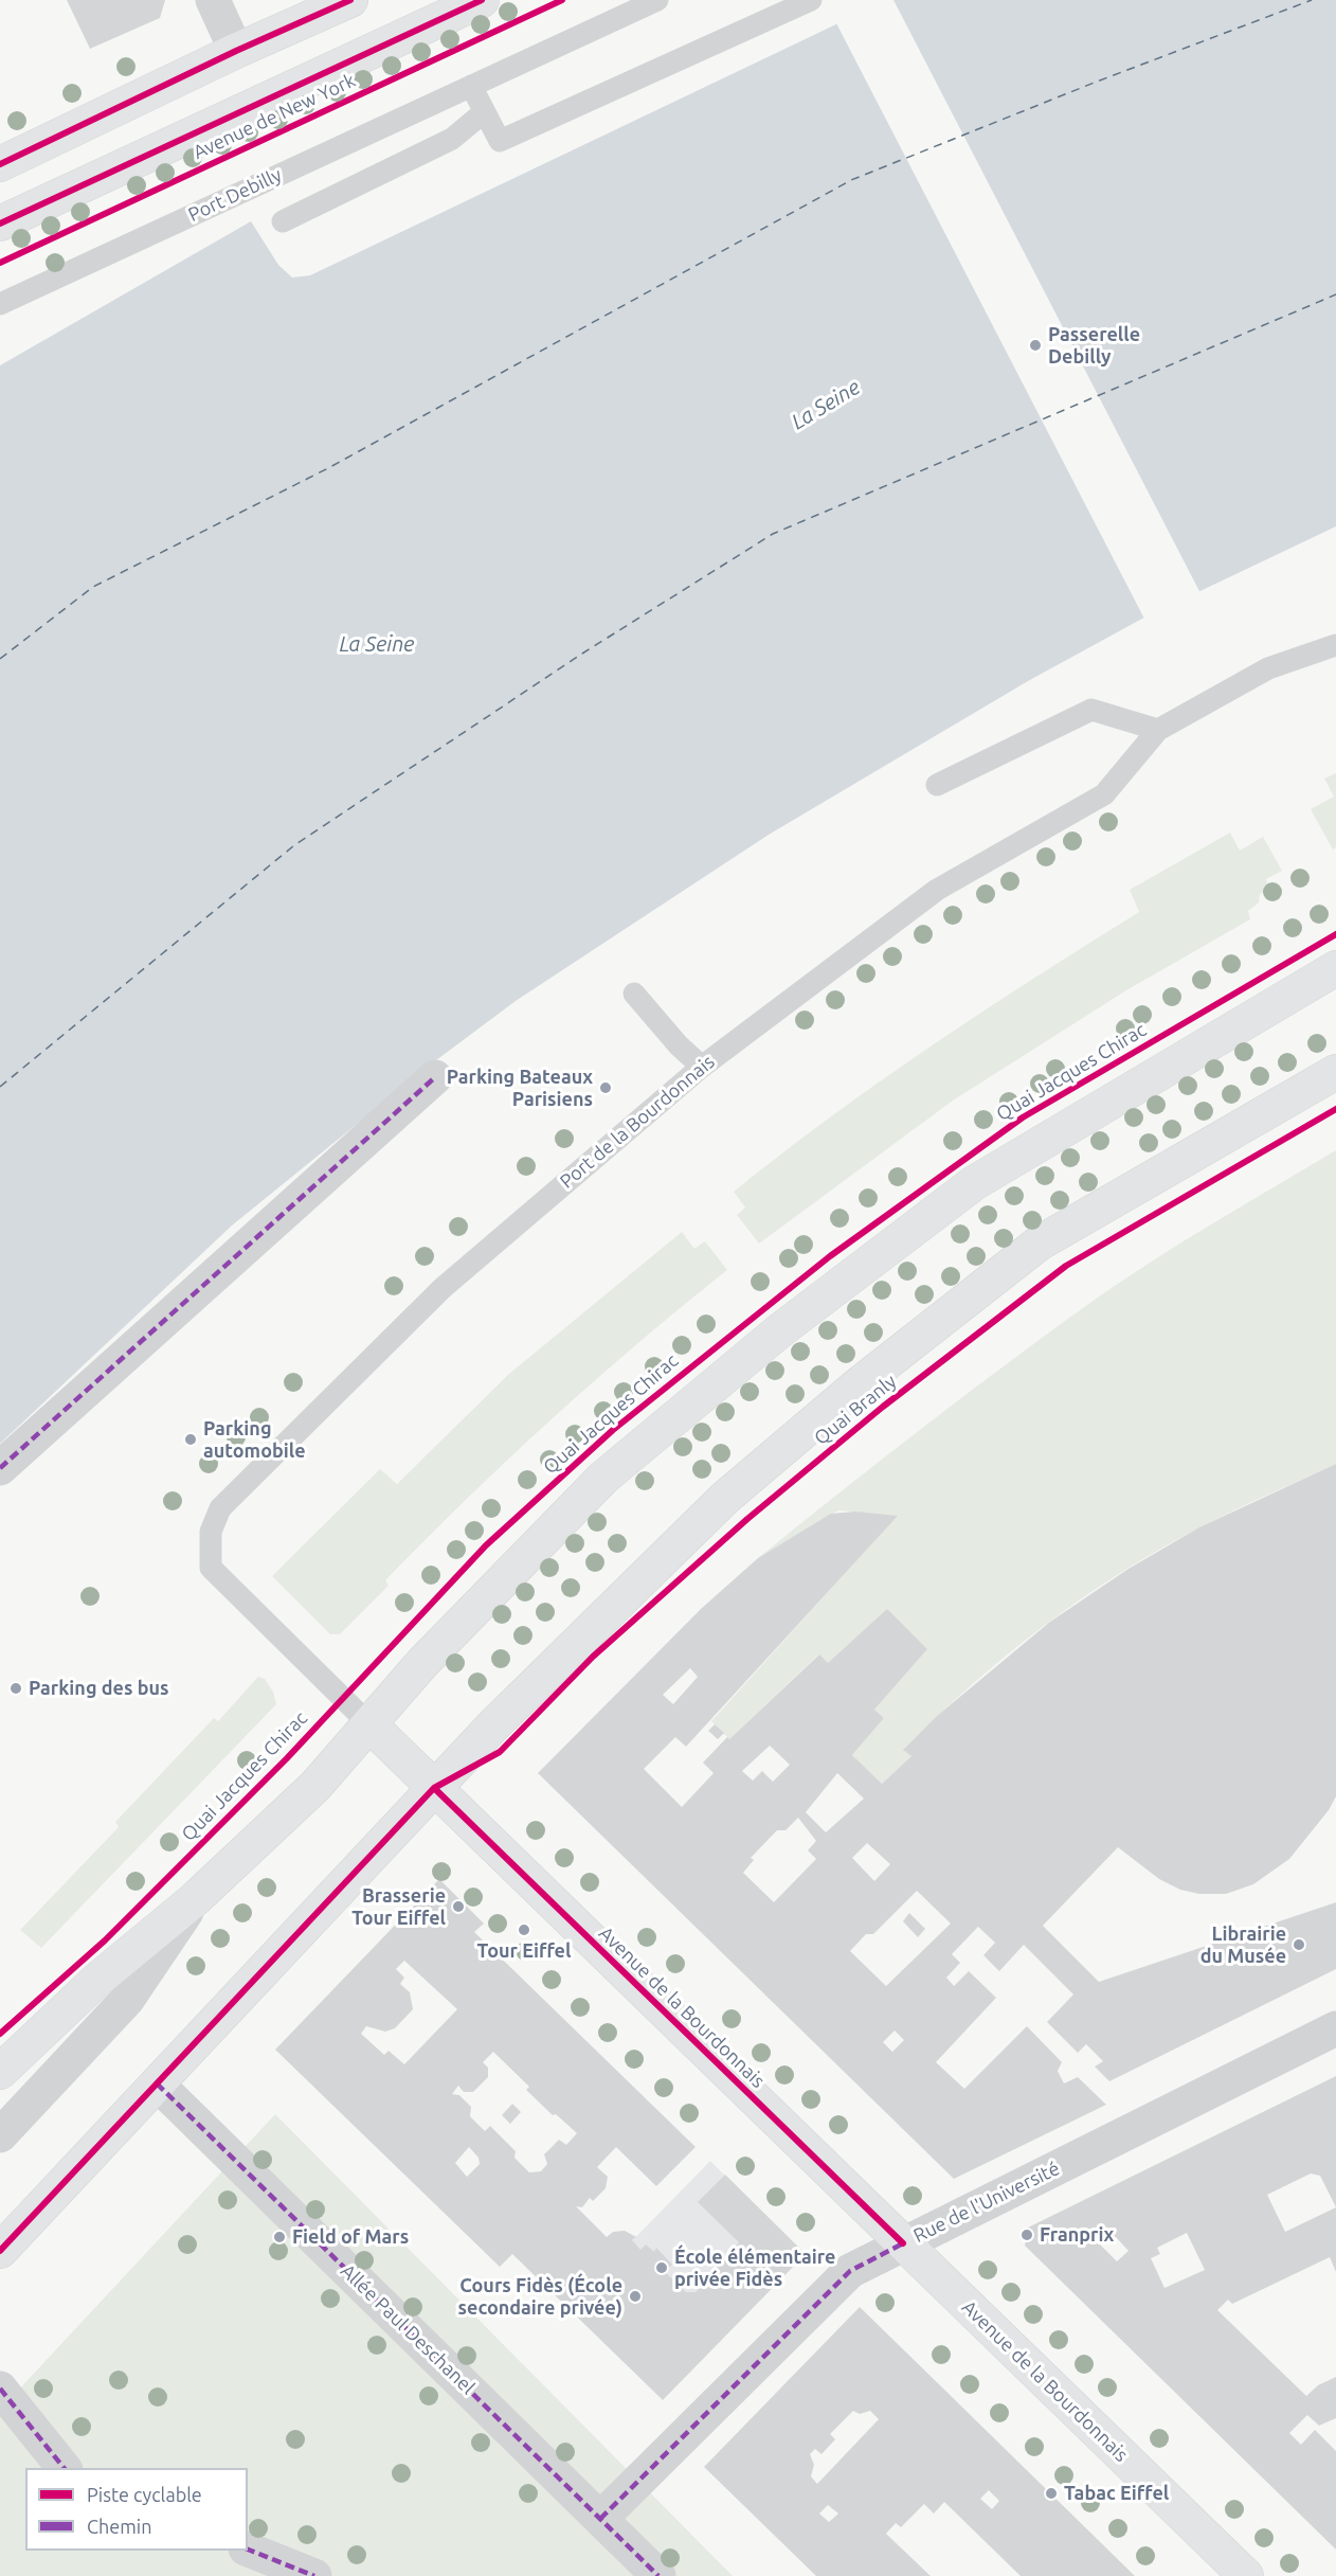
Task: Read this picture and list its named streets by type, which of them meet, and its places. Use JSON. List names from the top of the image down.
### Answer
{
  "streets": {
    "main road": ["Avenue de New York", "Avenue de la Bourdonnais"],
    "street": ["Rue de l'Université", "Allée Paul Deschanel"],
    "lane": ["Port Debilly", "Port de la Bourdonnais"],
    "cycle path": ["Quai Jacques Chirac", "Quai Branly"]
  },
  "crossings": [
    ["Avenue de la Bourdonnais", "Rue de l'Université"],
    ["Rue de l'Université", "Allée Paul Deschanel"]
  ],
  "water": ["La Seine"],
  "places": [
    "Passerelle Debilly",
    "Parking Bateaux Parisiens",
    "Parking automobile",
    "Parking des bus",
    "Brasserie Tour Eiffel",
    "Tour Eiffel",
    "Librairie du Musée",
    "Franprix",
    "Field of Mars",
    "École élémentaire privée Fidès",
    "Cours Fidès (École secondaire privée)",
    "Tabac Eiffel"
  ],
  "legend": ["Piste cyclable", "Chemin"]
}
